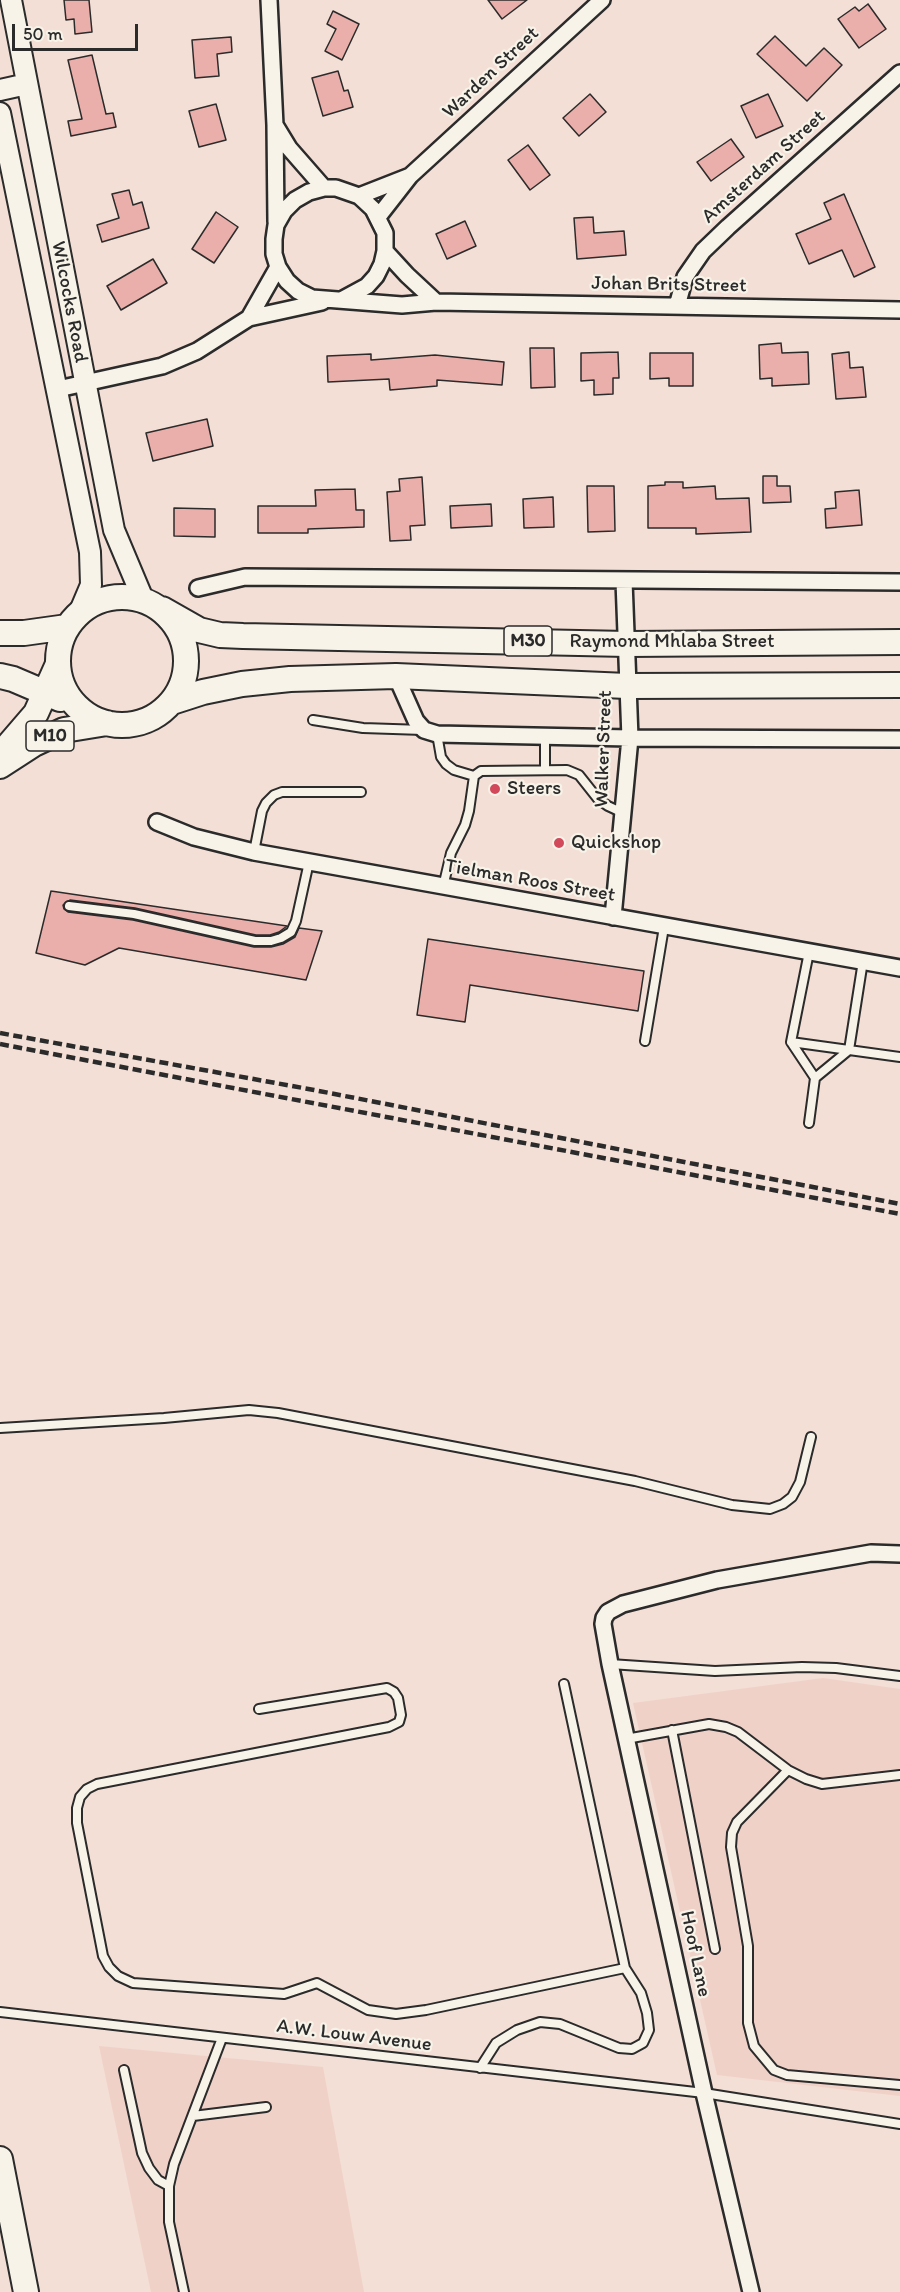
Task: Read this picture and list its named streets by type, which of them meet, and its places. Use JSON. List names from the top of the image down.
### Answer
{
  "streets": {
    "main road": ["M30", "Raymond Mhlaba Street", "M10"],
    "street": [
      "Warden Street",
      "Amsterdam Street",
      "Johan Brits Street",
      "Wilcocks Road",
      "Walker Street",
      "Tielman Roos Street",
      "Hoof Lane"
    ],
    "lane": ["A.W. Louw Avenue"]
  },
  "crossings": [
    ["Warden Street", "Johan Brits Street"],
    ["Amsterdam Street", "Johan Brits Street"],
    ["Wilcocks Road", "M30"],
    ["Wilcocks Road", "Raymond Mhlaba Street"],
    ["Wilcocks Road", "M10"],
    ["M30", "Raymond Mhlaba Street"],
    ["M30", "M10"],
    ["M30", "Walker Street"],
    ["Raymond Mhlaba Street", "M10"],
    ["Raymond Mhlaba Street", "Walker Street"],
    ["Walker Street", "Tielman Roos Street"],
    ["Hoof Lane", "A.W. Louw Avenue"]
  ],
  "places": ["Steers", "Quickshop"],
  "scale_bar": "50 m"
}
